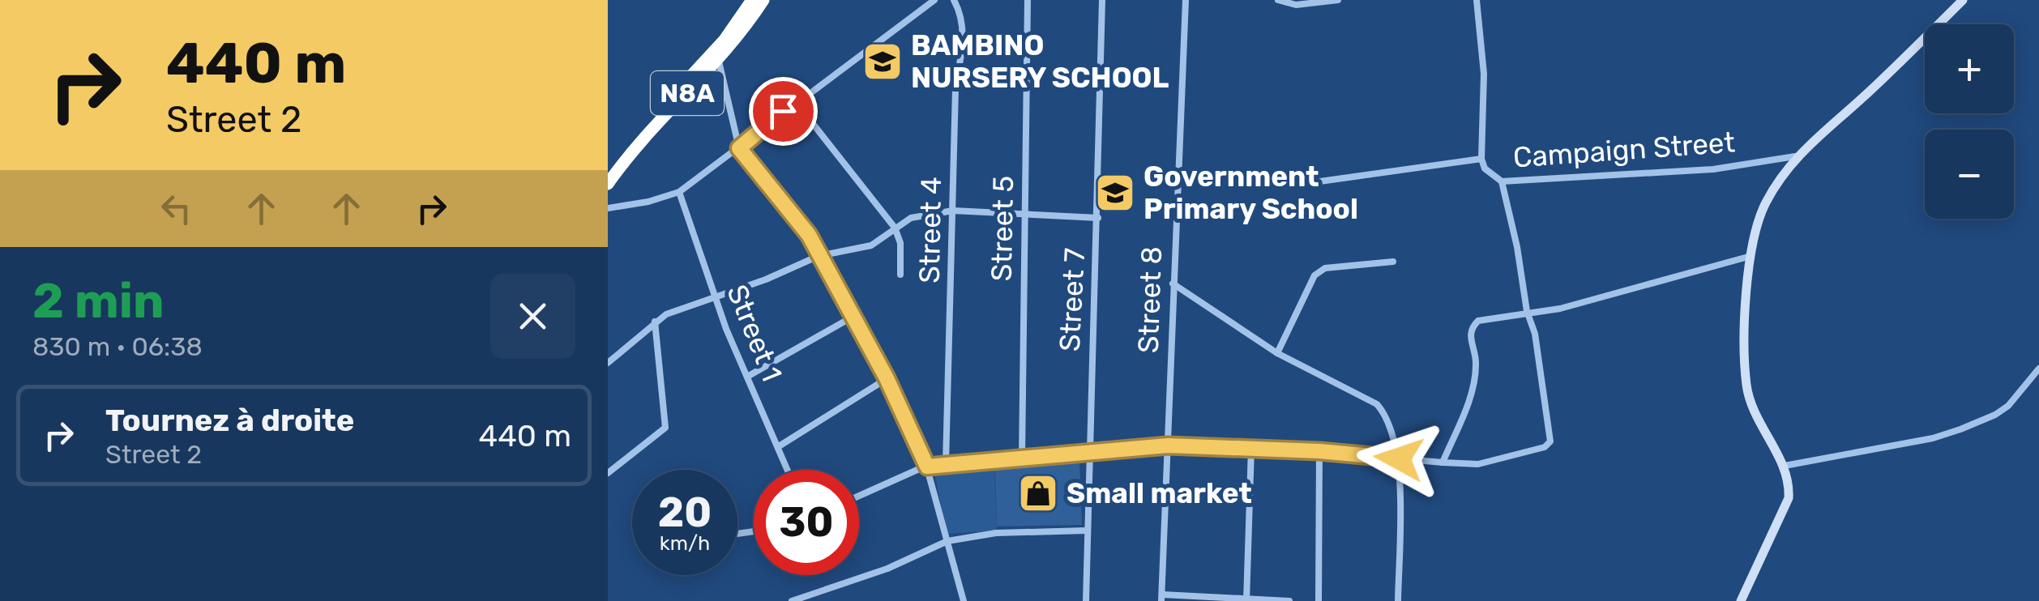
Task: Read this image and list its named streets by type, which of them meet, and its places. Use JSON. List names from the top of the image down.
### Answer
{
  "streets": {
    "highway": ["N8A"],
    "street": [
      "Campaign Street",
      "Street 5",
      "Street 4",
      "Street 7",
      "Street 8",
      "Street 1"
    ]
  },
  "places": {
    "school or university": ["BAMBINO NURSERY SCHOOL", "Government Primary School"],
    "shop": ["Small market"]
  },
  "page": {
    "turn": ["440 m", "Street 2"],
    "map_buttons": ["+", "−"],
    "heading": ["2 min", "830 m · 06:38"],
    "list": [
      {
        "name": "Tournez à droite",
        "note": "Street 2",
        "value": "440 m"
      }
    ],
    "speed": "20 km/h",
    "limit": "30"
  }
}
